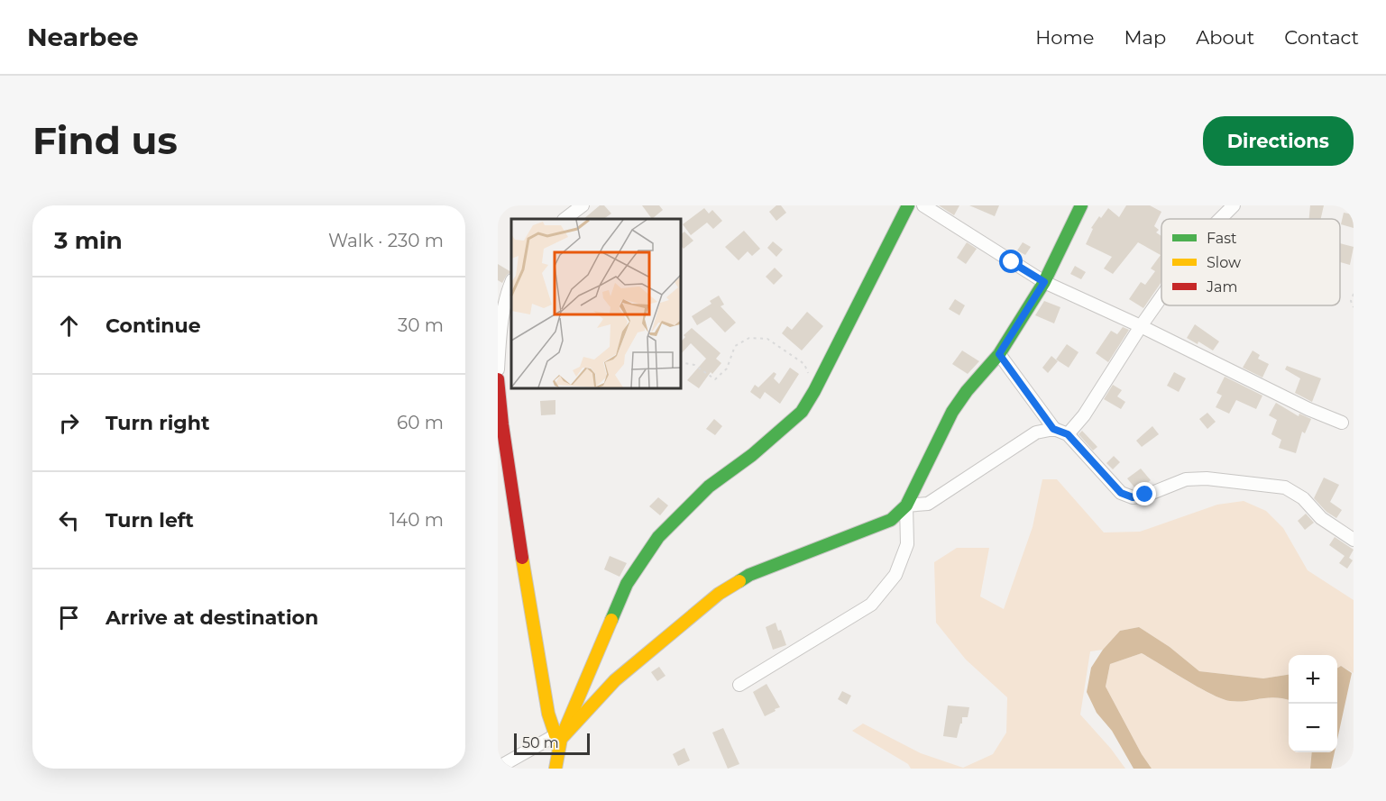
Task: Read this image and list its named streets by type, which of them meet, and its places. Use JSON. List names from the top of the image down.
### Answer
{
  "legend": ["Fast", "Slow", "Jam"],
  "scale_bar": "50 m",
  "page": {
    "header": "Nearbee",
    "nav": [
      "Home",
      "Map",
      "About",
      "Contact"
    ],
    "buttons": "Directions",
    "title": "Find us",
    "heading": ["3 min", "Walk · 230 m"],
    "list": [
      ["Continue", "30 m"],
      ["Turn right", "60 m"],
      ["Turn left", "140 m"],
      "Arrive at destination"
    ],
    "map_buttons": ["+", "−"],
    "scale": "50 m"
  }
}
